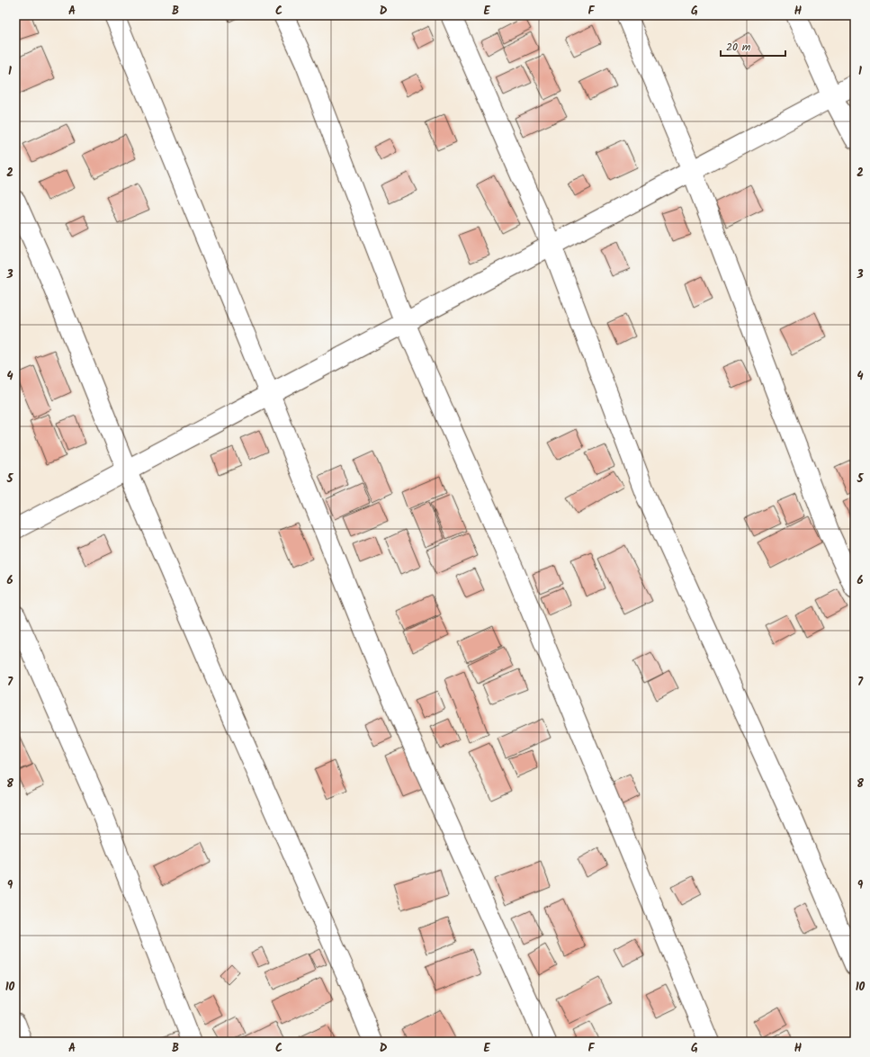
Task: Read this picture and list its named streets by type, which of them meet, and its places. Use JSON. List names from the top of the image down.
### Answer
{
  "scale_bar": "20 m",
  "grid": {
    "columns": [
      "A",
      "B",
      "C",
      "D",
      "E",
      "F",
      "G",
      "H"
    ],
    "rows": [
      "1",
      "2",
      "3",
      "4",
      "5",
      "6",
      "7",
      "8",
      "9",
      "10"
    ]
  }
}
